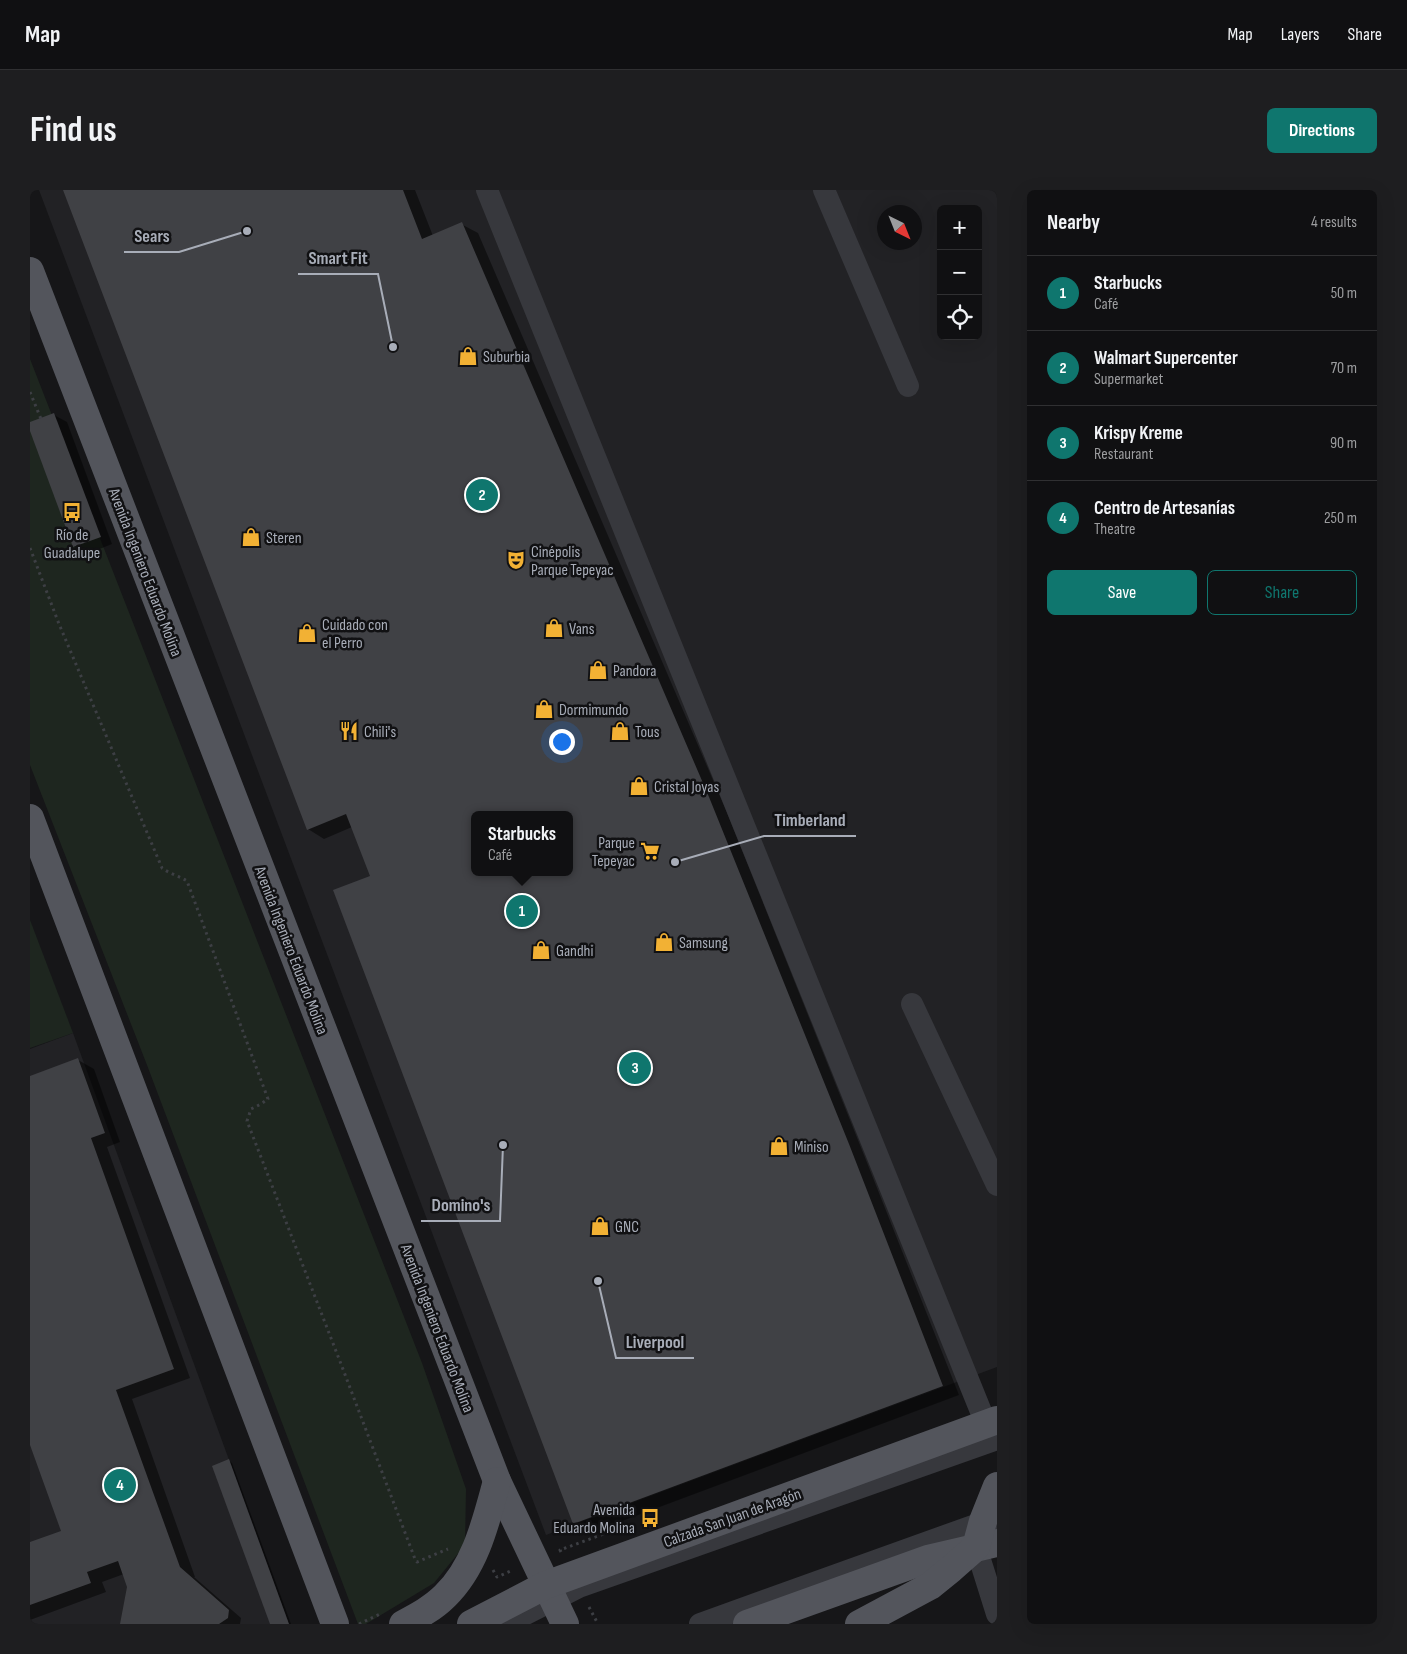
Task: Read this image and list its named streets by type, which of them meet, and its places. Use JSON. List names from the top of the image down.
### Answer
{
  "streets": {
    "main road": ["Avenida Ingeniero Eduardo Molina", "Calzada San Juan de Aragón"]
  },
  "crossings": [
    ["Avenida Ingeniero Eduardo Molina", "Calzada San Juan de Aragón"]
  ],
  "places": {
    "other": [
      "Sears",
      "Smart Fit",
      "Timberland",
      "Domino's",
      "Liverpool"
    ],
    "shop": [
      "Suburbia",
      "Steren",
      "Vans",
      "Cuidado con el Perro",
      "Pandora",
      "Dormimundo",
      "Tous",
      "Cristal Joyas",
      "Samsung",
      "Gandhi",
      "Miniso",
      "GNC"
    ],
    "bus stop": ["Río de Guadalupe", "Avenida Eduardo Molina"],
    "theatre": ["Cinépolis Parque Tepeyac"],
    "restaurant": ["Chili's"],
    "supermarket": ["Parque Tepeyac"]
  },
  "north": "bottom right",
  "page": {
    "header": "Map",
    "nav": ["Map", "Layers", "Share"],
    "buttons": [
      "Directions",
      ["Save", "Share"]
    ],
    "title": "Find us",
    "heading": ["Nearby", "4 results"],
    "map_buttons": ["+", "−"],
    "list": [
      {
        "mark": "1",
        "name": "Starbucks",
        "note": "Café",
        "value": "50 m"
      },
      {
        "mark": "2",
        "name": "Walmart Supercenter",
        "note": "Supermarket",
        "value": "70 m"
      },
      {
        "mark": "3",
        "name": "Krispy Kreme",
        "note": "Restaurant",
        "value": "90 m"
      },
      {
        "mark": "4",
        "name": "Centro de Artesanías",
        "note": "Theatre",
        "value": "250 m"
      }
    ],
    "pins": [
      "2",
      "1",
      "3",
      "4"
    ],
    "popup": ["Starbucks", "Café"]
  }
}
